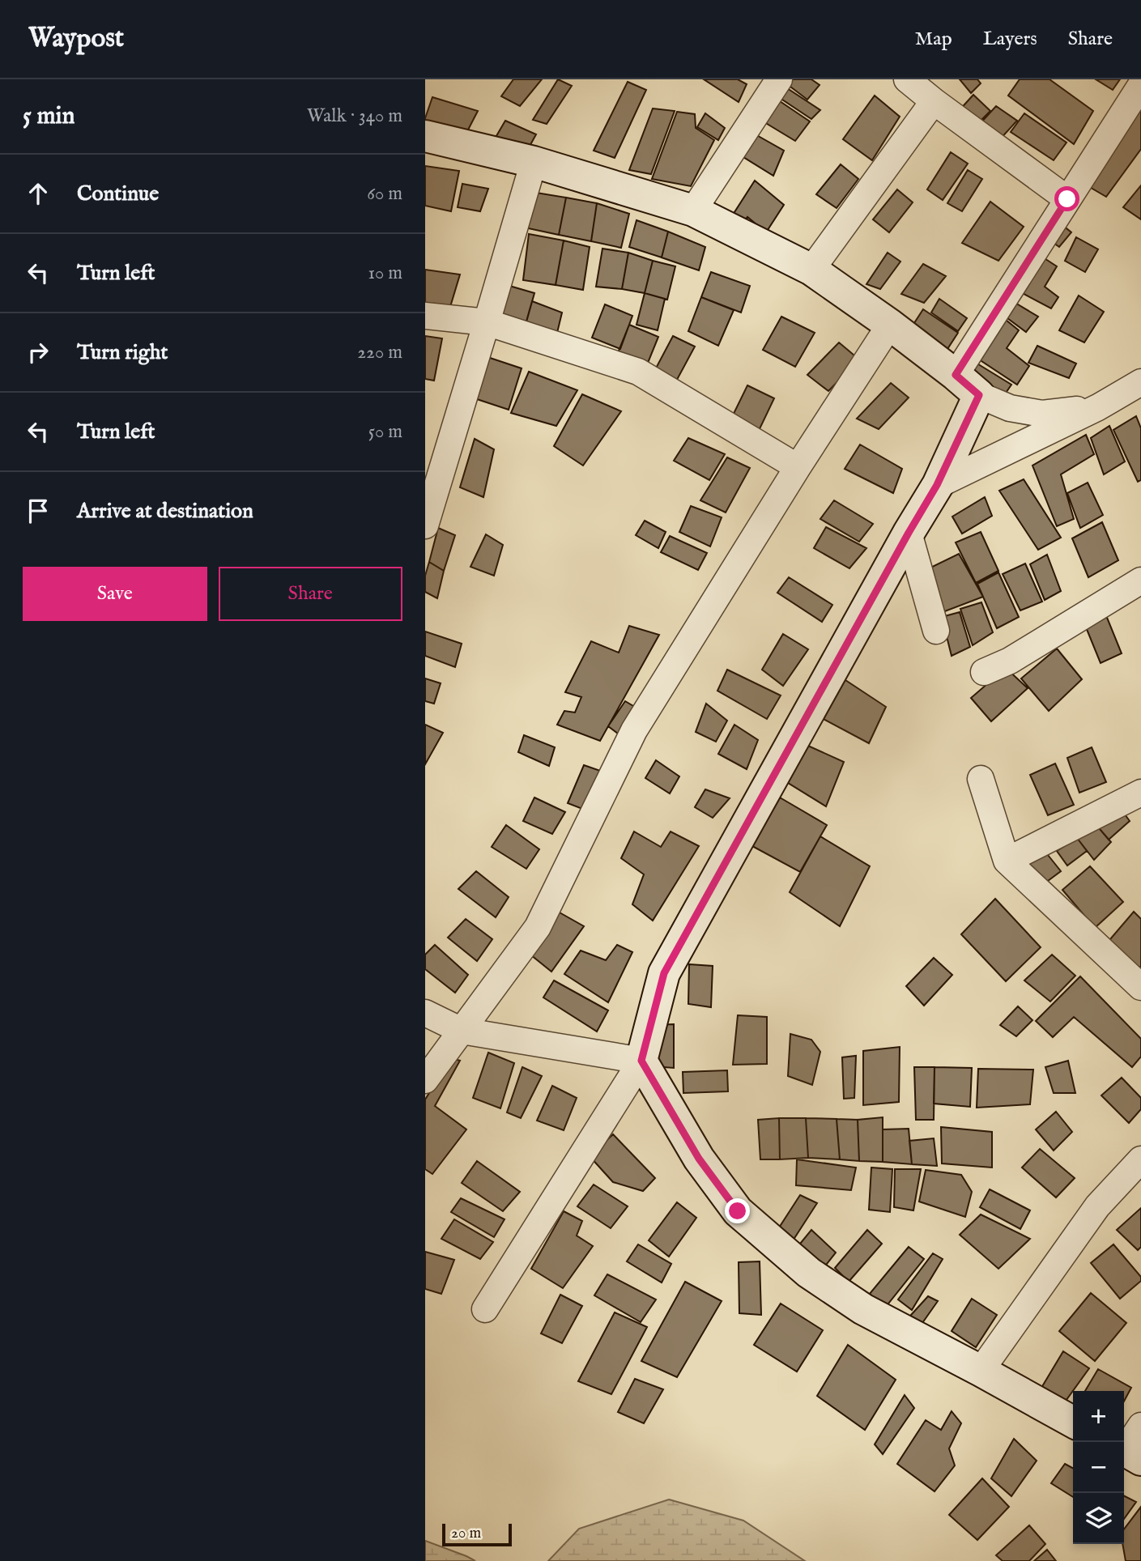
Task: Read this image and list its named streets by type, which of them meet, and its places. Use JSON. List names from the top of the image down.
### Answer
{
  "scale_bar": "20 m",
  "page": {
    "header": "Waypost",
    "nav": ["Map", "Layers", "Share"],
    "heading": ["5 min", "Walk · 340 m"],
    "list": [
      ["Continue", "60 m"],
      ["Turn left", "10 m"],
      ["Turn right", "220 m"],
      ["Turn left", "50 m"],
      "Arrive at destination"
    ],
    "buttons": ["Save", "Share"],
    "map_buttons": ["+", "−"],
    "scale": "20 m"
  }
}
